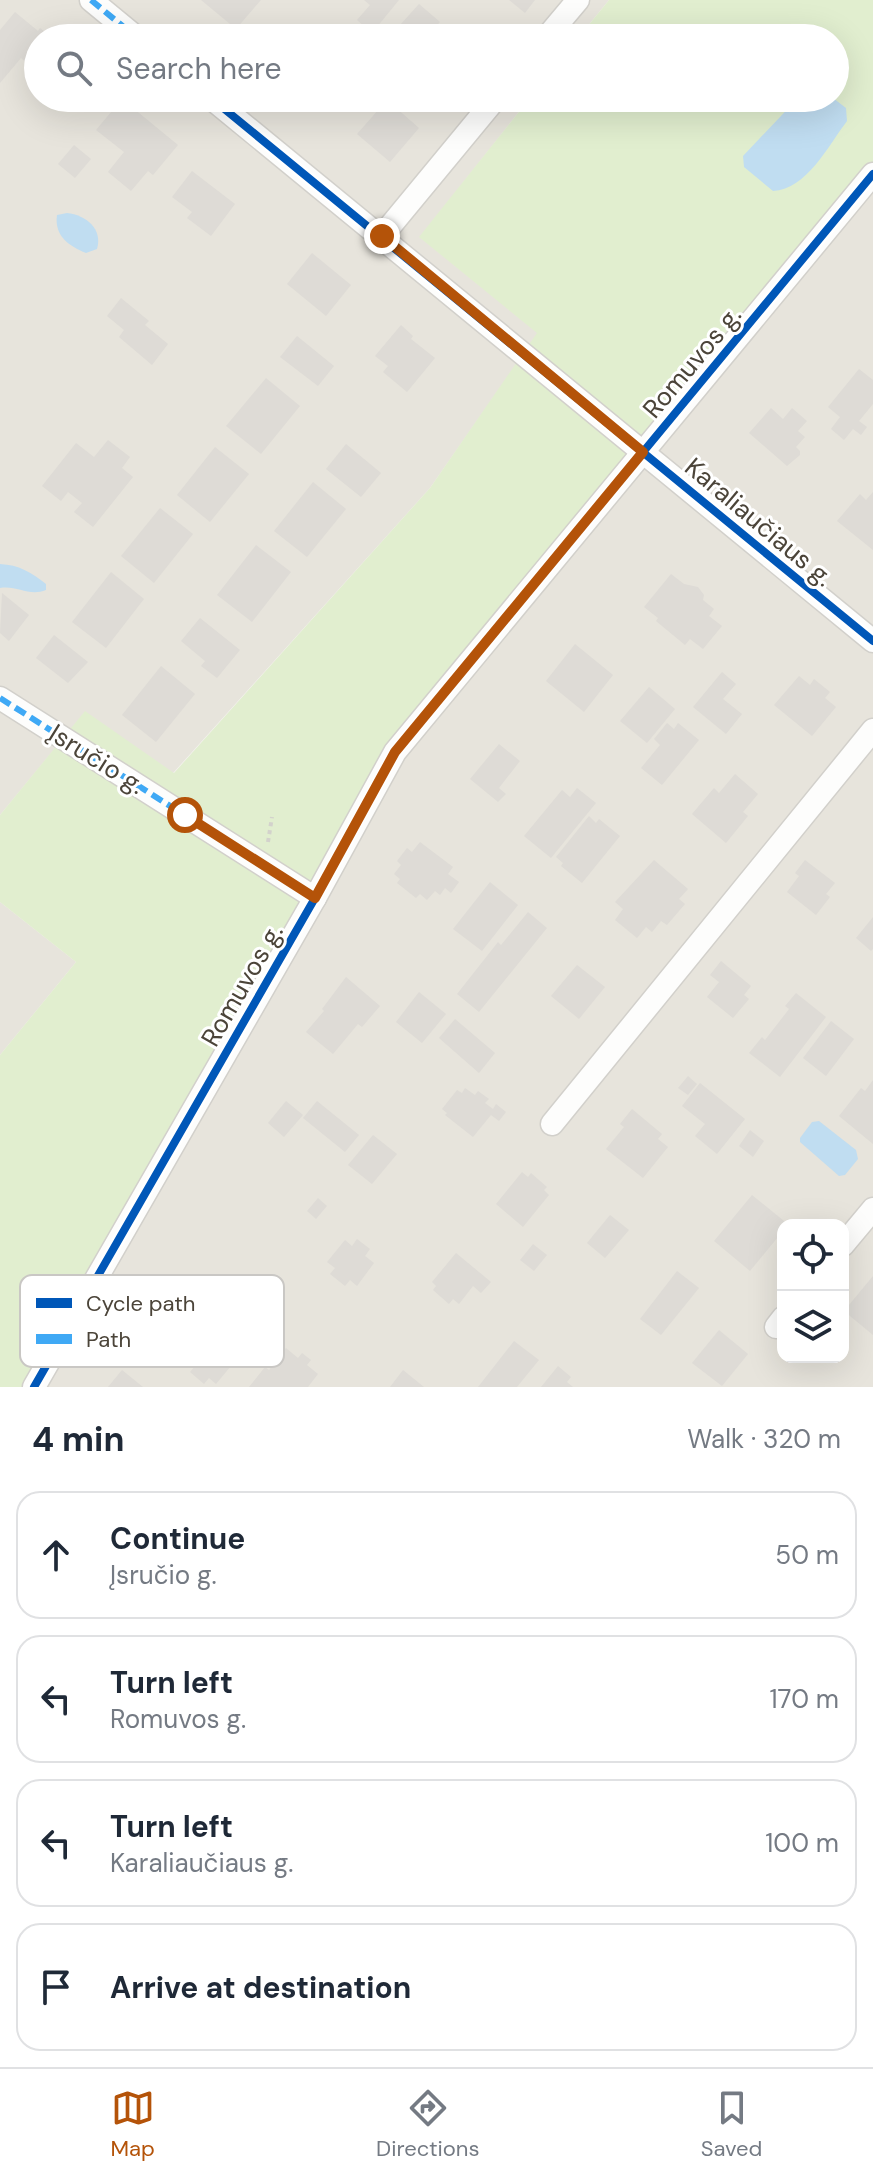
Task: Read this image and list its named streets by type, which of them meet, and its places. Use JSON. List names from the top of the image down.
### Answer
{
  "streets": {
    "street": ["Romuvos g.", "Karaliaučiaus g.", "Įsručio g."]
  },
  "crossings": [
    ["Romuvos g.", "Karaliaučiaus g."],
    ["Romuvos g.", "Įsručio g."]
  ],
  "legend": ["Cycle path", "Path"],
  "page": {
    "search": "Search here",
    "heading": ["4 min", "Walk · 320 m"],
    "list": [
      ["Continue", "Įsručio g.", "50 m"],
      ["Turn left", "Romuvos g.", "170 m"],
      ["Turn left", "Karaliaučiaus g.", "100 m"],
      "Arrive at destination"
    ],
    "nav": ["Map", "Directions", "Saved"]
  }
}
